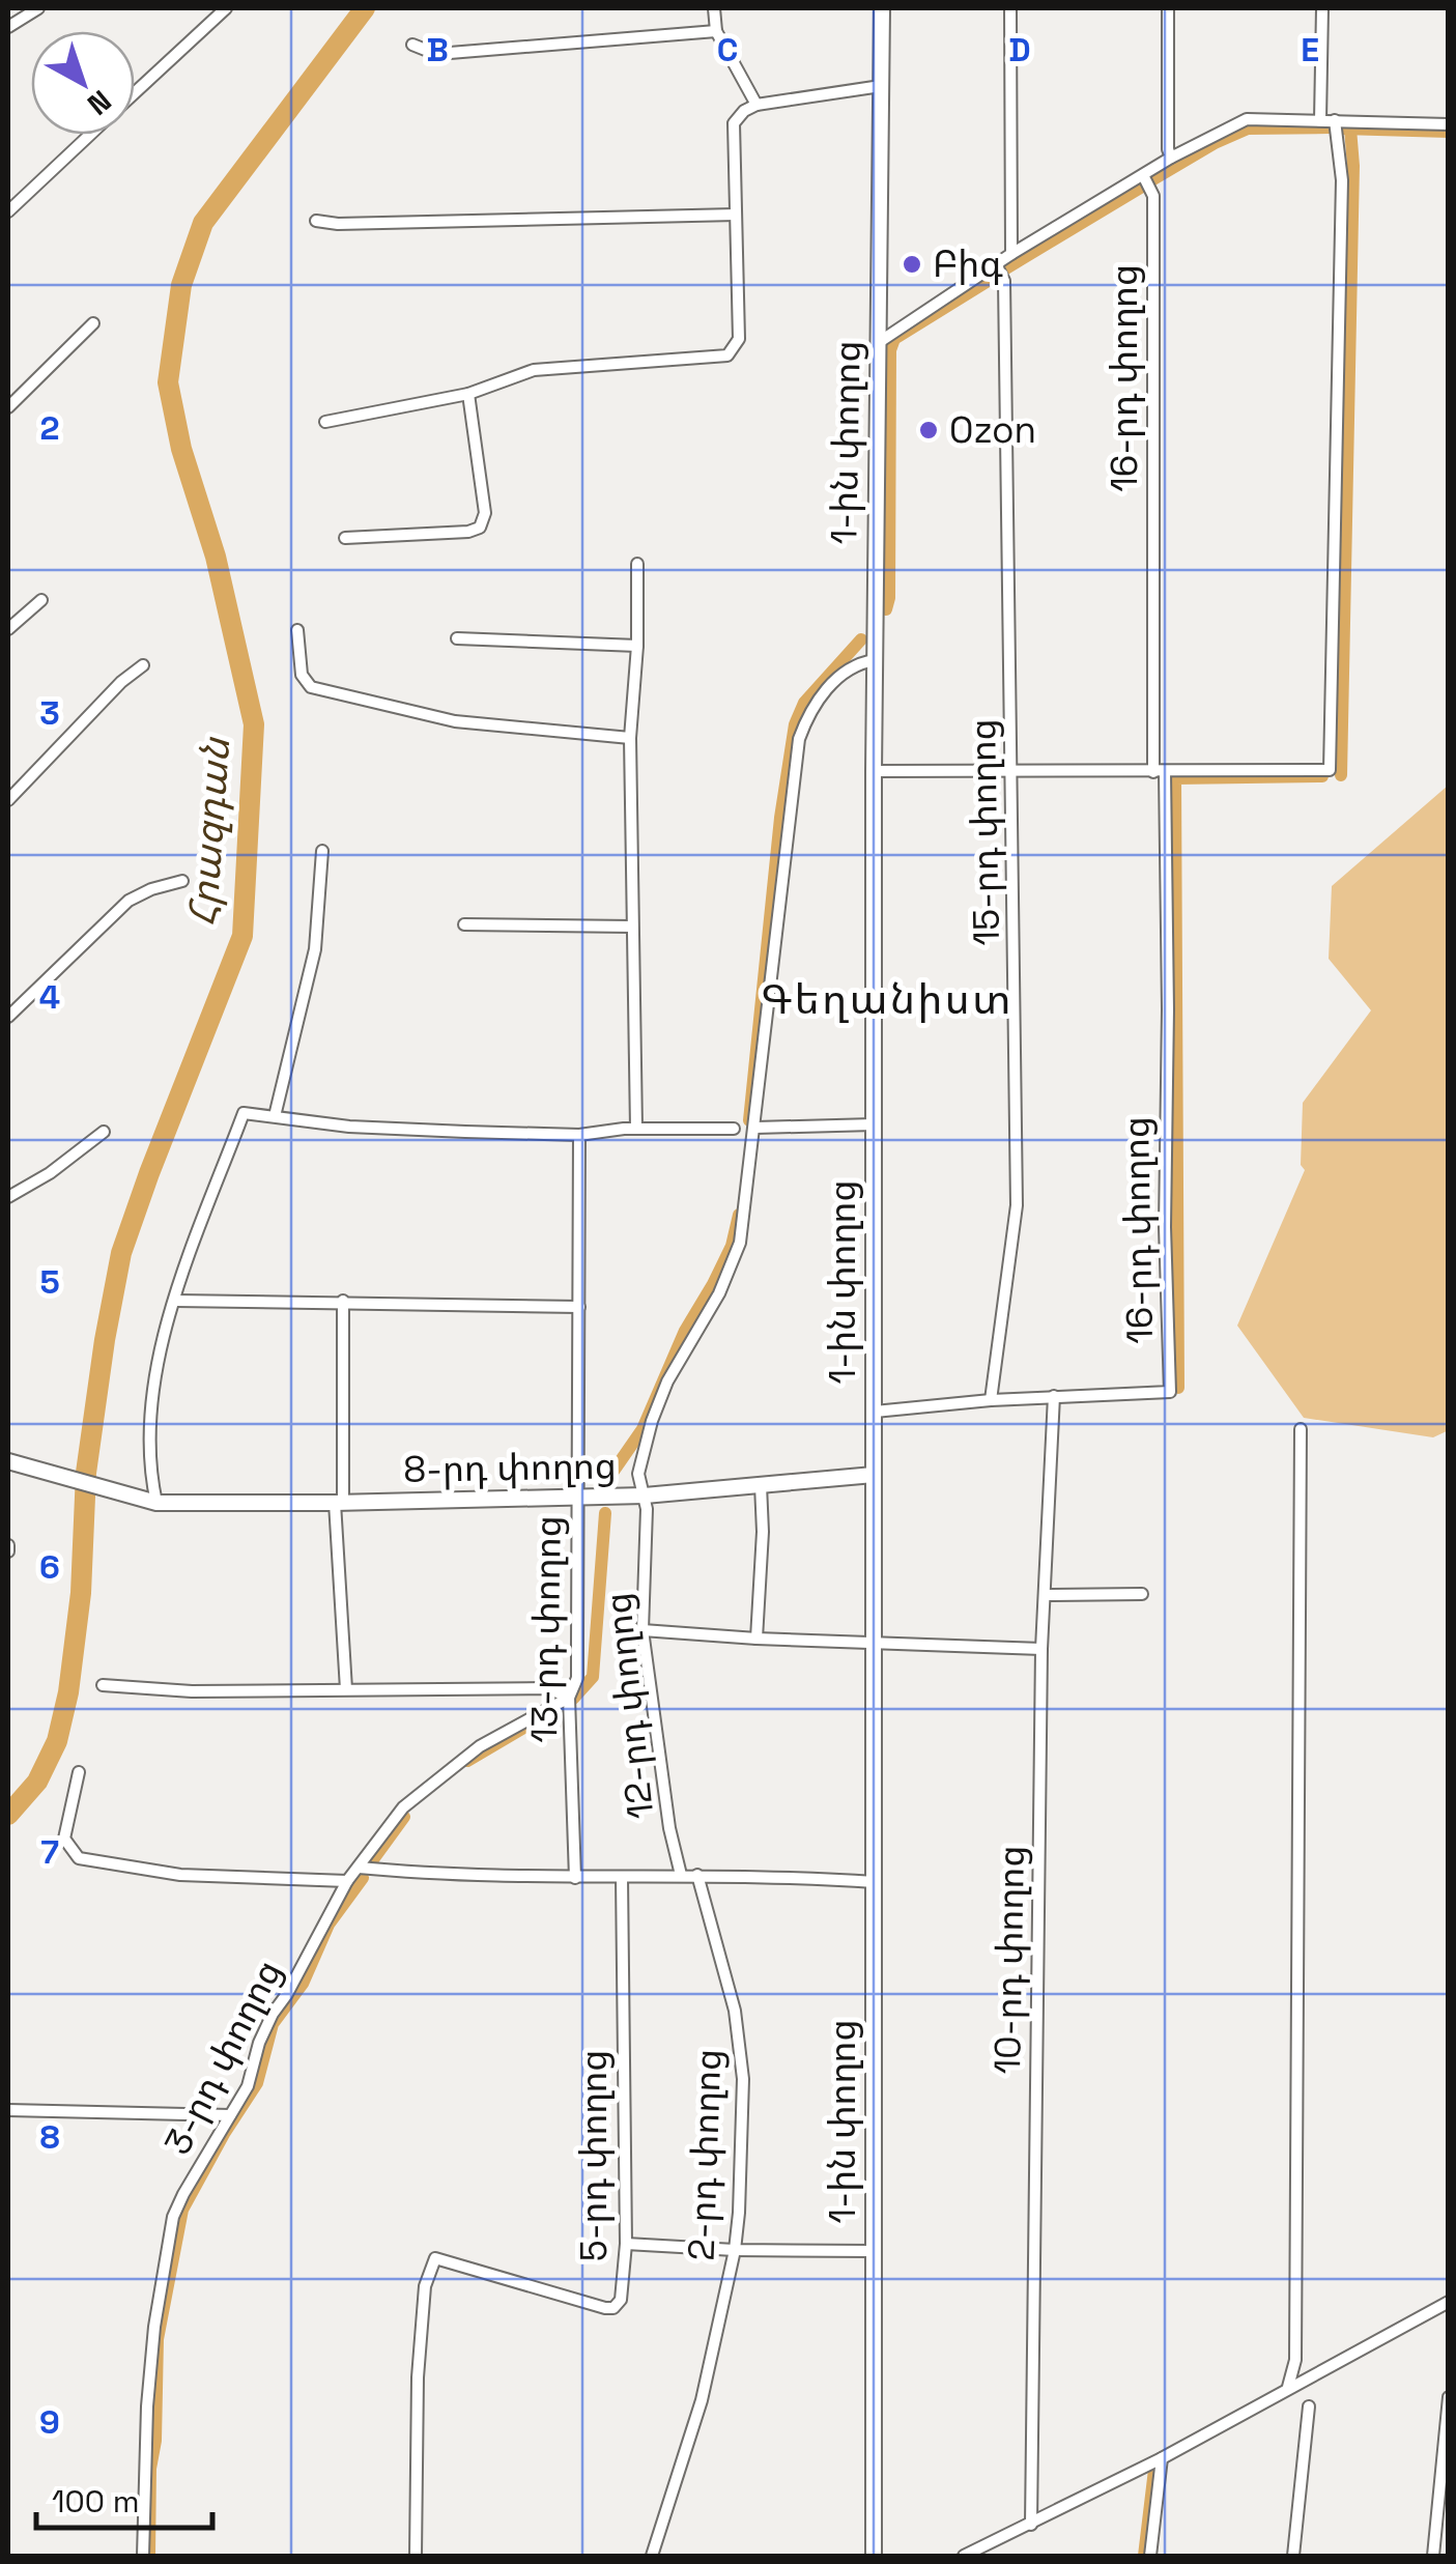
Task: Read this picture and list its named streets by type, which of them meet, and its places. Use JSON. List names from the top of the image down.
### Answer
{
  "streets": {
    "main road": ["1-ին փողոց", "8-րդ փողոց"],
    "street": [
      "16-րդ փողոց",
      "15-րդ փողոց",
      "13-րդ փողոց",
      "12-րդ փողոց",
      "10-րդ փողոց",
      "3-րդ փողոց",
      "2-րդ փողոց",
      "5-րդ փողոց"
    ]
  },
  "crossings": [
    ["16-րդ փողոց", "1-ին փողոց"],
    ["16-րդ փողոց", "15-րդ փողոց"],
    ["16-րդ փողոց", "10-րդ փողոց"],
    ["1-ին փողոց", "8-րդ փողոց"],
    ["1-ին փողոց", "12-րդ փողոց"],
    ["8-րդ փողոց", "13-րդ փողոց"],
    ["8-րդ փողոց", "12-րդ փողոց"],
    ["13-րդ փողոց", "3-րդ փողոց"]
  ],
  "districts": ["Գեղանիստ"],
  "water": ["Հրազդան"],
  "places": ["Բիգ", "Ozon"],
  "scale_bar": "100 m",
  "north": "bottom right",
  "grid": {
    "columns": [
      "B",
      "C",
      "D",
      "E"
    ],
    "rows": [
      "2",
      "3",
      "4",
      "5",
      "6",
      "7",
      "8",
      "9"
    ]
  }
}
